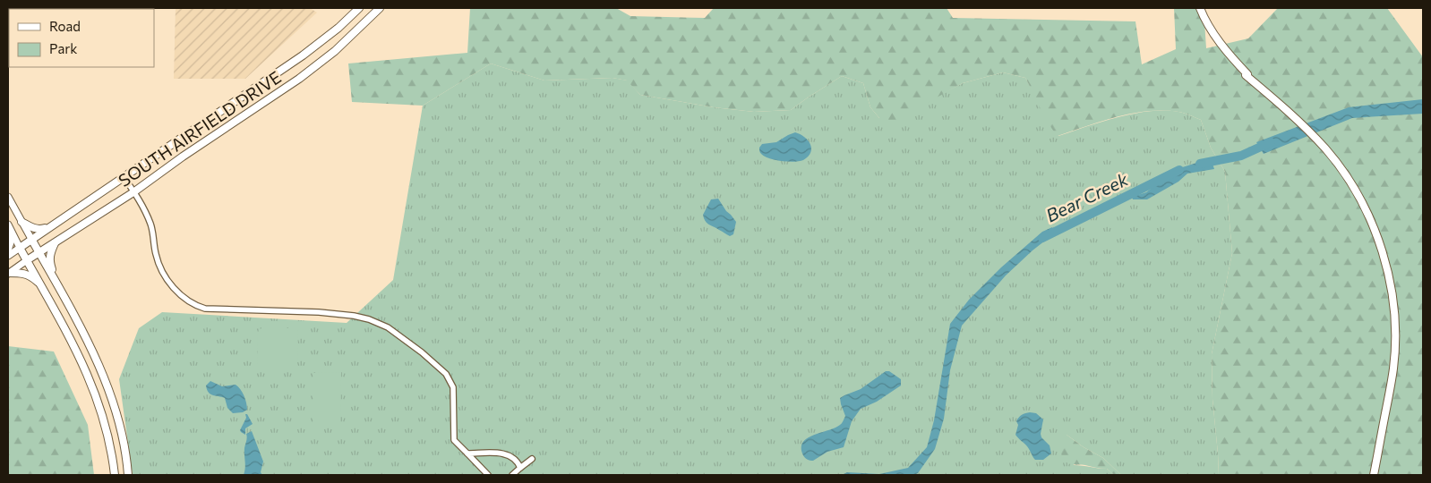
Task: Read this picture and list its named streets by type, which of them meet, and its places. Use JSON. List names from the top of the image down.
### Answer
{
  "streets": {
    "main road": ["SOUTH AIRFIELD DRIVE"]
  },
  "water": ["Bear Creek"],
  "legend": ["Road", "Park"]
}
